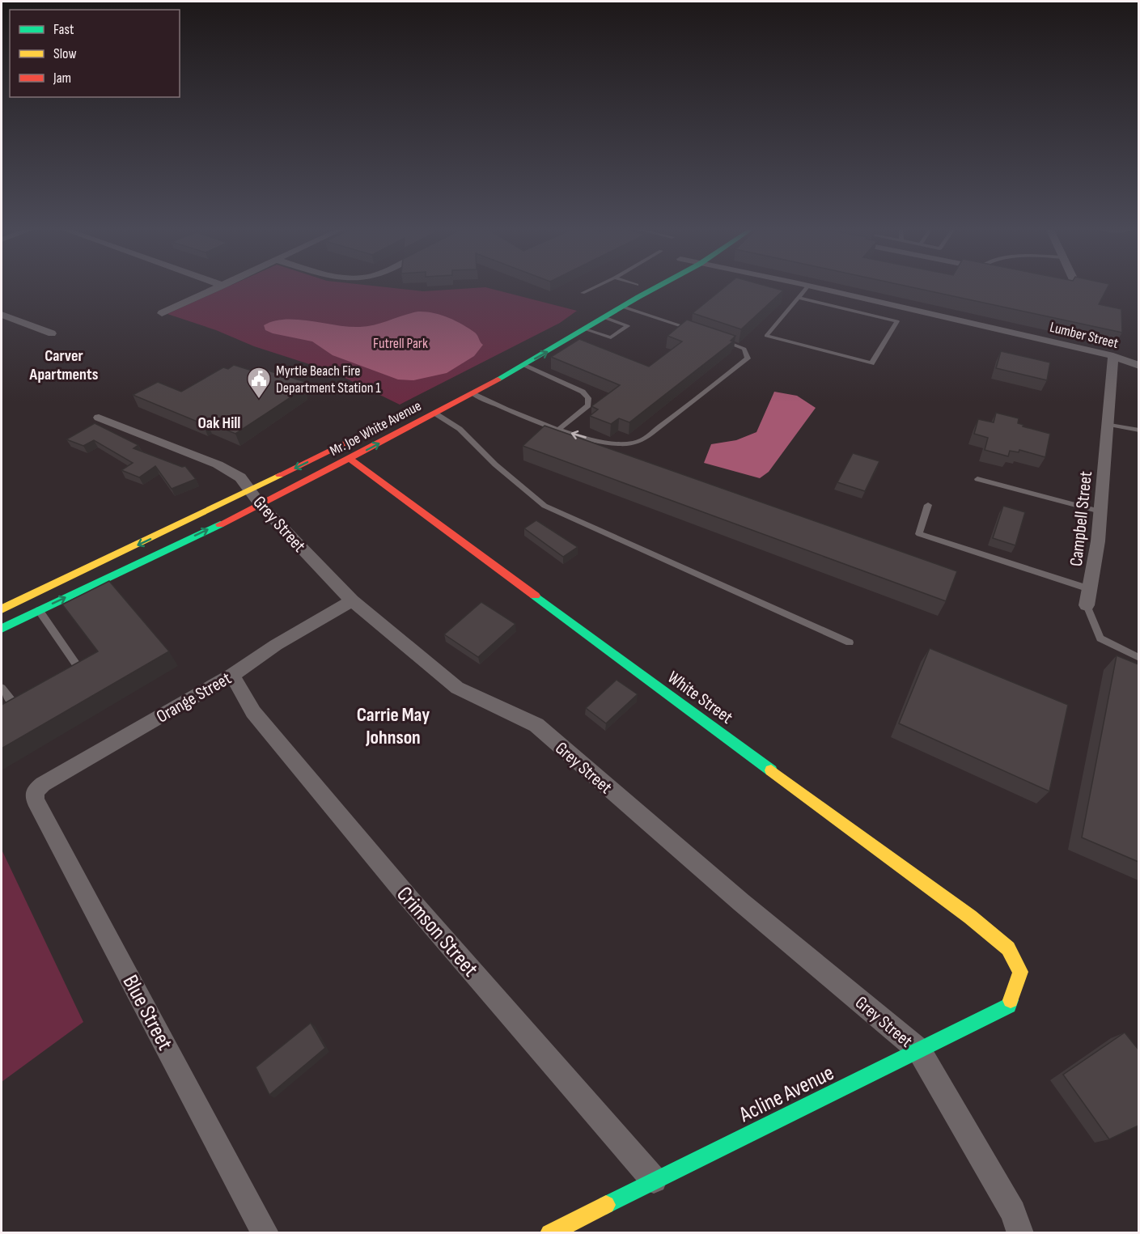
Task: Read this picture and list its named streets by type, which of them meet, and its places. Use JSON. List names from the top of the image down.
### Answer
{
  "streets": {
    "main road": ["Mr. Joe White Avenue", "White Street", "Acline Avenue"],
    "street": [
      "Lumber Street",
      "Campbell Street",
      "Grey Street",
      "Orange Street",
      "Crimson Street",
      "Blue Street"
    ]
  },
  "crossings": [
    ["Lumber Street", "Campbell Street"],
    ["Mr. Joe White Avenue", "Grey Street"],
    ["Mr. Joe White Avenue", "White Street"],
    ["Grey Street", "Orange Street"],
    ["Grey Street", "Acline Avenue"],
    ["Orange Street", "Crimson Street"],
    ["Orange Street", "Blue Street"],
    ["White Street", "Acline Avenue"],
    ["Crimson Street", "Acline Avenue"]
  ],
  "districts": ["Carver Apartments", "Oak Hill", "Carrie May Johnson"],
  "parks": ["Futrell Park"],
  "places": {
    "public building": ["Myrtle Beach Fire Department Station 1"]
  },
  "legend": ["Fast", "Slow", "Jam"]
}
